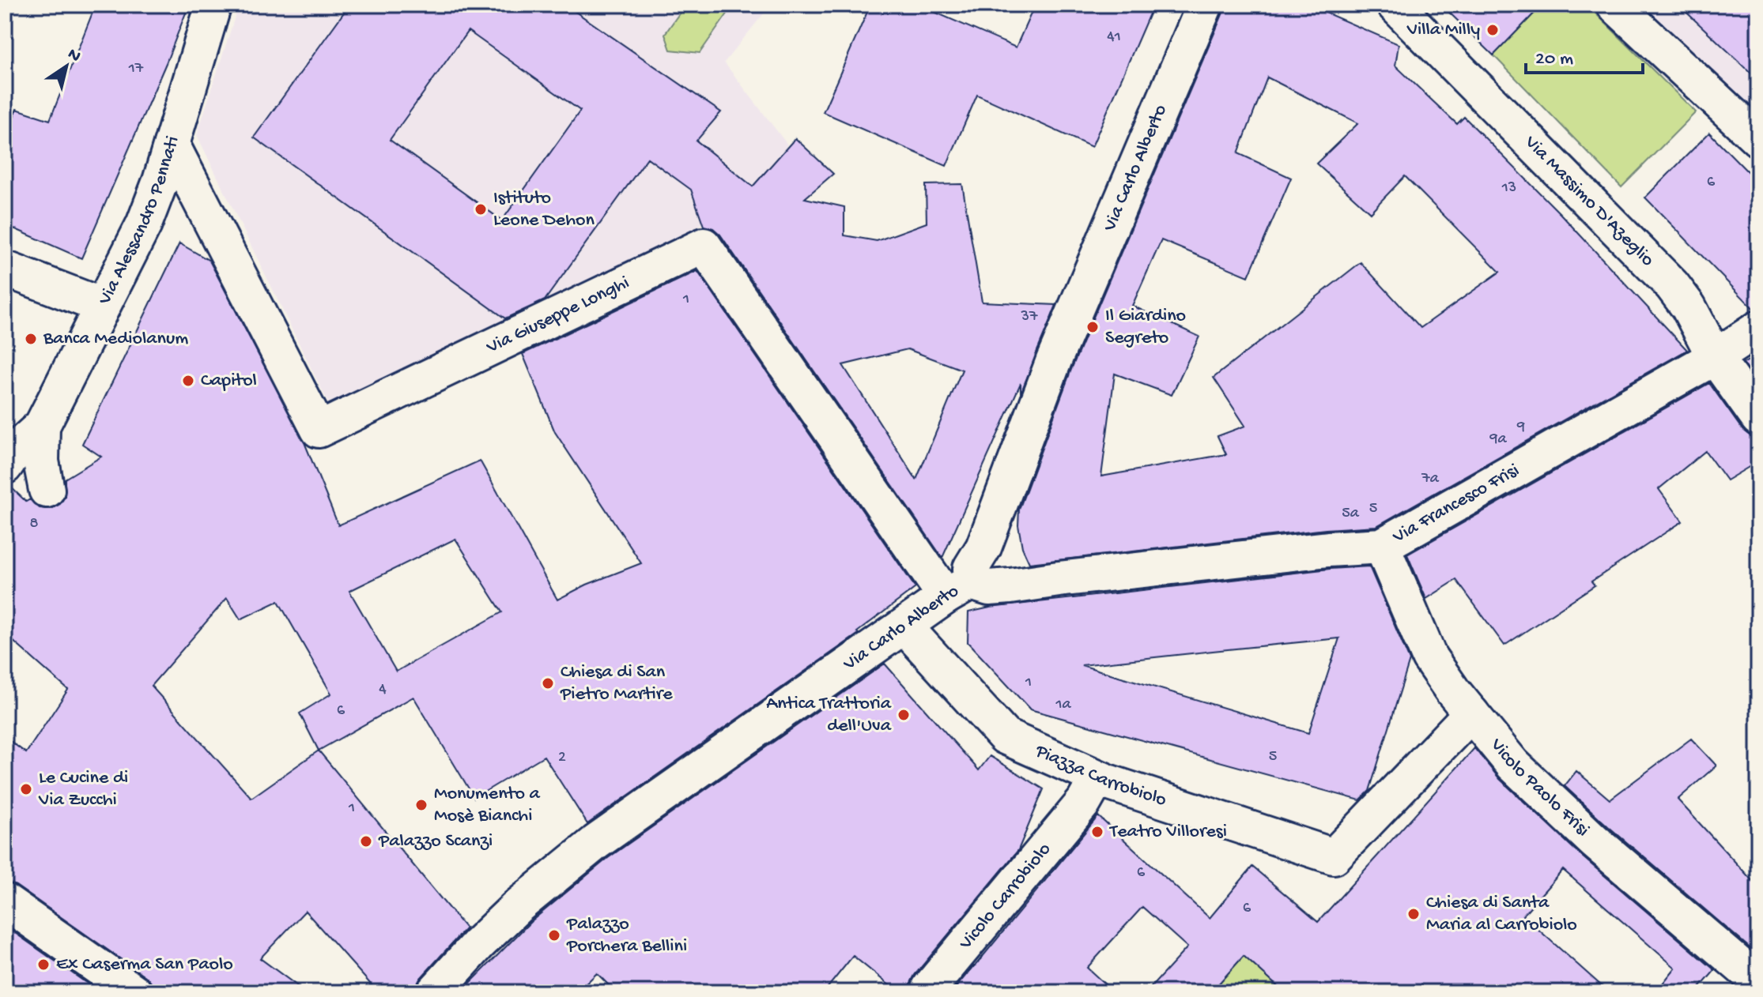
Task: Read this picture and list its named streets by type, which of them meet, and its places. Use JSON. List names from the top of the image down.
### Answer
{
  "streets": {
    "street": [
      "Via Carlo Alberto",
      "Via Massimo D'Azeglio",
      "Via Alessandro Pennati",
      "Via Giuseppe Longhi",
      "Via Francesco Frisi",
      "Piazza Carrobiolo",
      "Vicolo Paolo Frisi",
      "Vicolo Carrobiolo"
    ]
  },
  "crossings": [
    ["Via Carlo Alberto", "Via Giuseppe Longhi"],
    ["Via Carlo Alberto", "Via Francesco Frisi"],
    ["Via Carlo Alberto", "Piazza Carrobiolo"],
    ["Via Massimo D'Azeglio", "Via Francesco Frisi"],
    ["Via Alessandro Pennati", "Via Giuseppe Longhi"],
    ["Via Giuseppe Longhi", "Via Francesco Frisi"],
    ["Via Francesco Frisi", "Vicolo Paolo Frisi"],
    ["Piazza Carrobiolo", "Vicolo Paolo Frisi"],
    ["Piazza Carrobiolo", "Vicolo Carrobiolo"]
  ],
  "places": [
    "Villa Milly",
    "Istituto Leone Dehon",
    "Il Giardino Segreto",
    "Banca Mediolanum",
    "Capitol",
    "Chiesa di San Pietro Martire",
    "Antica Trattoria dell'Uva",
    "Le Cucine di Via Zucchi",
    "Monumento a Mosè Bianchi",
    "Teatro Villoresi",
    "Palazzo Scanzi",
    "Chiesa di Santa Maria al Carrobiolo",
    "Palazzo Porchera Bellini",
    "Ex Caserma San Paolo"
  ],
  "house_numbers": [
    "41",
    "17",
    "6",
    "13",
    "1",
    "37",
    "9",
    "9a",
    "7a",
    "5",
    "5a",
    "8",
    "1",
    "4",
    "1a",
    "6",
    "5",
    "2",
    "1",
    "6",
    "6"
  ],
  "scale_bar": "20 m",
  "north": "top right"
}
